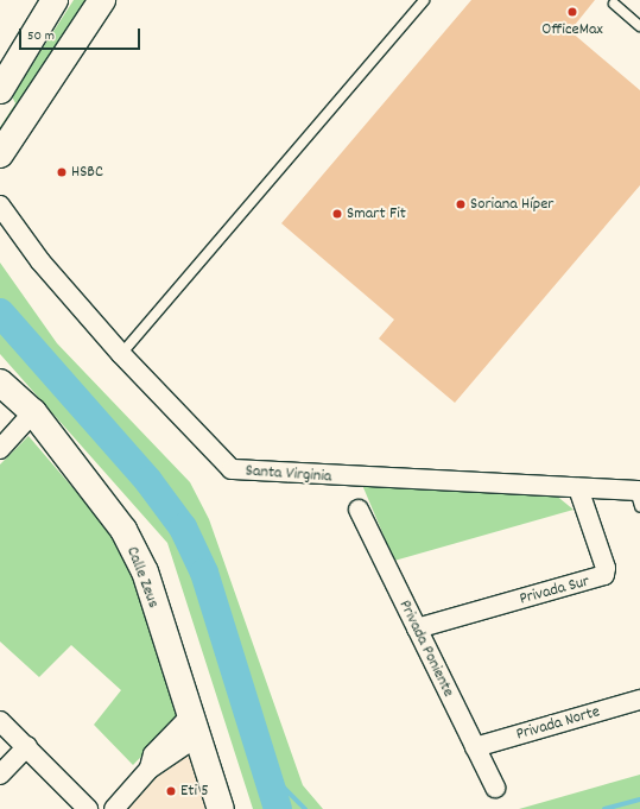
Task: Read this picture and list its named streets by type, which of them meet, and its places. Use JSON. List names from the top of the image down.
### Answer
{
  "streets": {
    "street": [
      "Santa Virginia",
      "Calle Zeus",
      "Privada Sur",
      "Privada Poniente",
      "Privada Norte"
    ]
  },
  "crossings": [
    ["Santa Virginia", "Privada Sur"],
    ["Privada Sur", "Privada Poniente"],
    ["Privada Poniente", "Privada Norte"]
  ],
  "places": [
    "OfficeMax",
    "HSBC",
    "Soriana Híper",
    "Smart Fit",
    "Eti 5"
  ],
  "scale_bar": "50 m"
}
